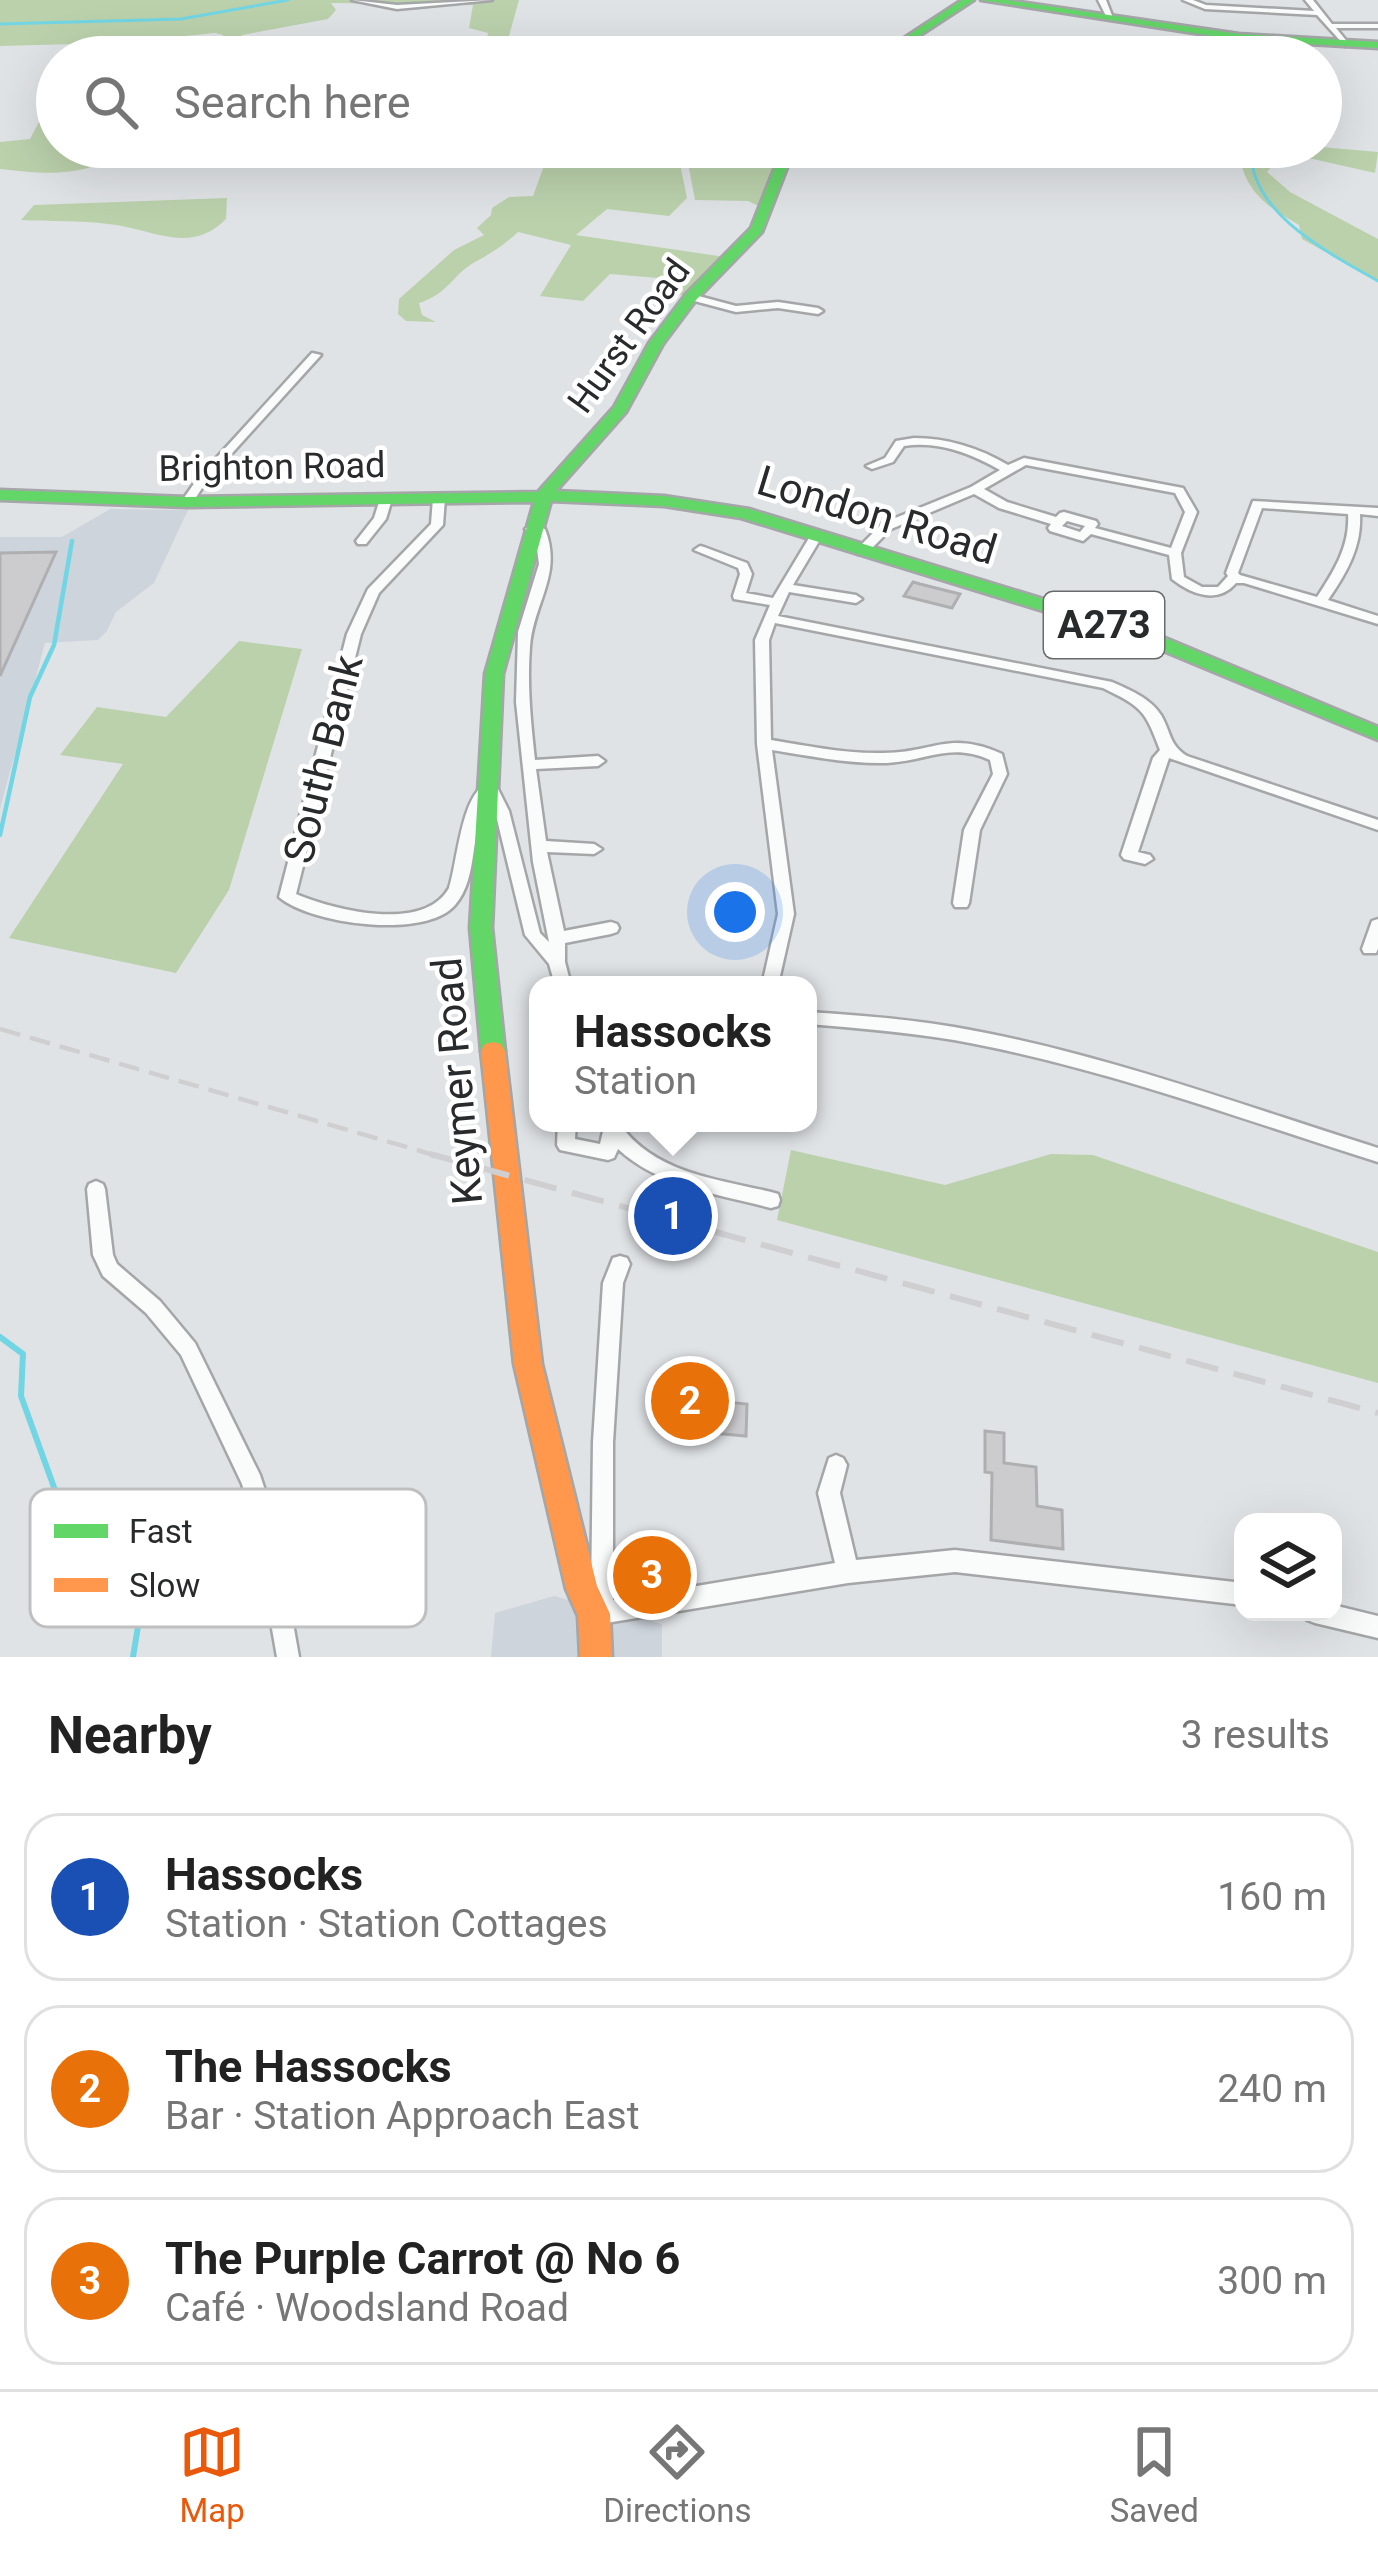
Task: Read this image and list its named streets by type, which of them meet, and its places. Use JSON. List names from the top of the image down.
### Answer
{
  "streets": {
    "main road": [
      "Hurst Road",
      "Brighton Road",
      "London Road",
      "A273",
      "Keymer Road"
    ],
    "street": ["South Bank"]
  },
  "crossings": [
    ["Hurst Road", "Brighton Road"],
    ["Hurst Road", "London Road"],
    ["Hurst Road", "Keymer Road"],
    ["Brighton Road", "London Road"],
    ["Brighton Road", "South Bank"],
    ["Brighton Road", "Keymer Road"],
    ["London Road", "Keymer Road"],
    ["South Bank", "Keymer Road"]
  ],
  "legend": ["Fast", "Slow"],
  "page": {
    "search": "Search here",
    "popup": ["Hassocks", "Station"],
    "pins": ["1", "2", "3"],
    "heading": ["Nearby", "3 results"],
    "list": [
      {
        "mark": "1",
        "name": "Hassocks",
        "note": "Station · Station Cottages",
        "value": "160 m"
      },
      {
        "mark": "2",
        "name": "The Hassocks",
        "note": "Bar · Station Approach East",
        "value": "240 m"
      },
      {
        "mark": "3",
        "name": "The Purple Carrot @ No 6",
        "note": "Café · Woodsland Road",
        "value": "300 m"
      }
    ],
    "nav": ["Map", "Directions", "Saved"]
  }
}
